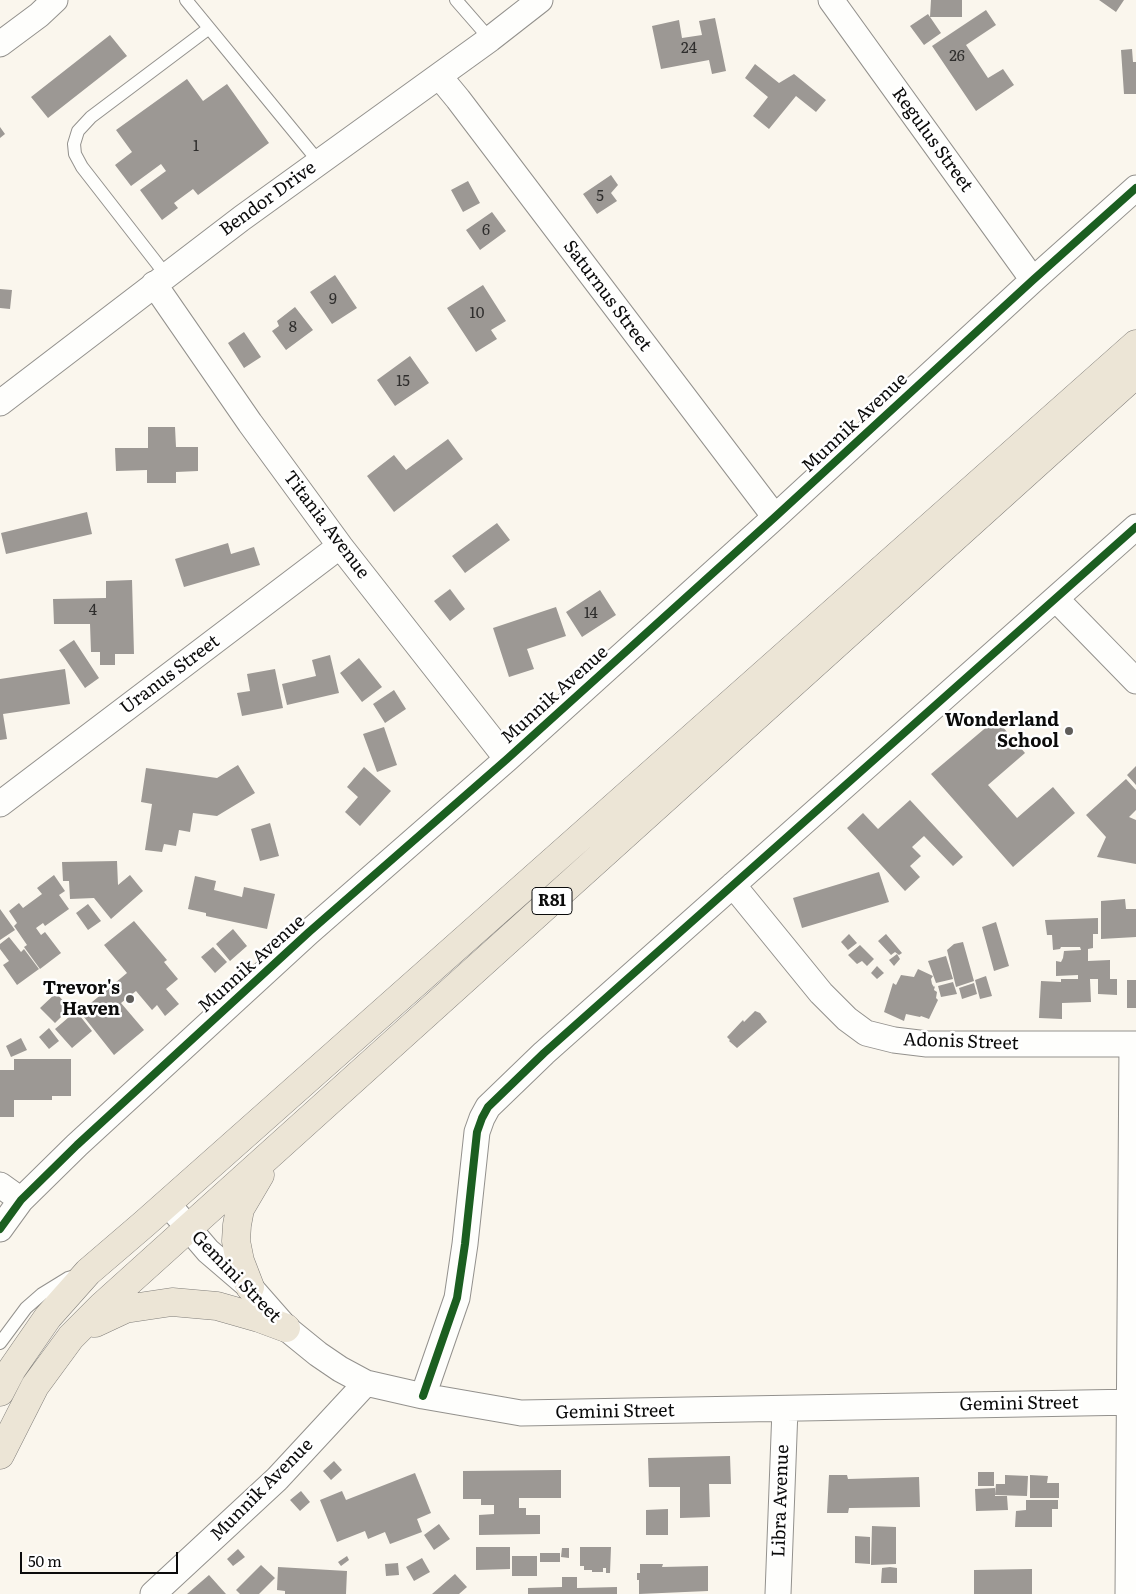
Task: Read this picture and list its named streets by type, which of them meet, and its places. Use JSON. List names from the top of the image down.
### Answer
{
  "streets": {
    "main road": ["R81"],
    "street": [
      "Regulus Street",
      "Bendor Drive",
      "Saturnus Street",
      "Munnik Avenue",
      "Titania Avenue",
      "Uranus Street",
      "Adonis Street",
      "Gemini Street",
      "Libra Avenue"
    ]
  },
  "crossings": [
    ["Regulus Street", "Munnik Avenue"],
    ["Bendor Drive", "Saturnus Street"],
    ["Bendor Drive", "Titania Avenue"],
    ["Saturnus Street", "Munnik Avenue"],
    ["Munnik Avenue", "Titania Avenue"],
    ["Munnik Avenue", "Gemini Street"],
    ["Titania Avenue", "Uranus Street"],
    ["R81", "Gemini Street"],
    ["Gemini Street", "Libra Avenue"]
  ],
  "places": ["Wonderland School", "Trevor's Haven"],
  "house_numbers": [
    "24",
    "26",
    "1",
    "5",
    "6",
    "9",
    "10",
    "8",
    "15",
    "4",
    "14"
  ],
  "scale_bar": "50 m"
}
